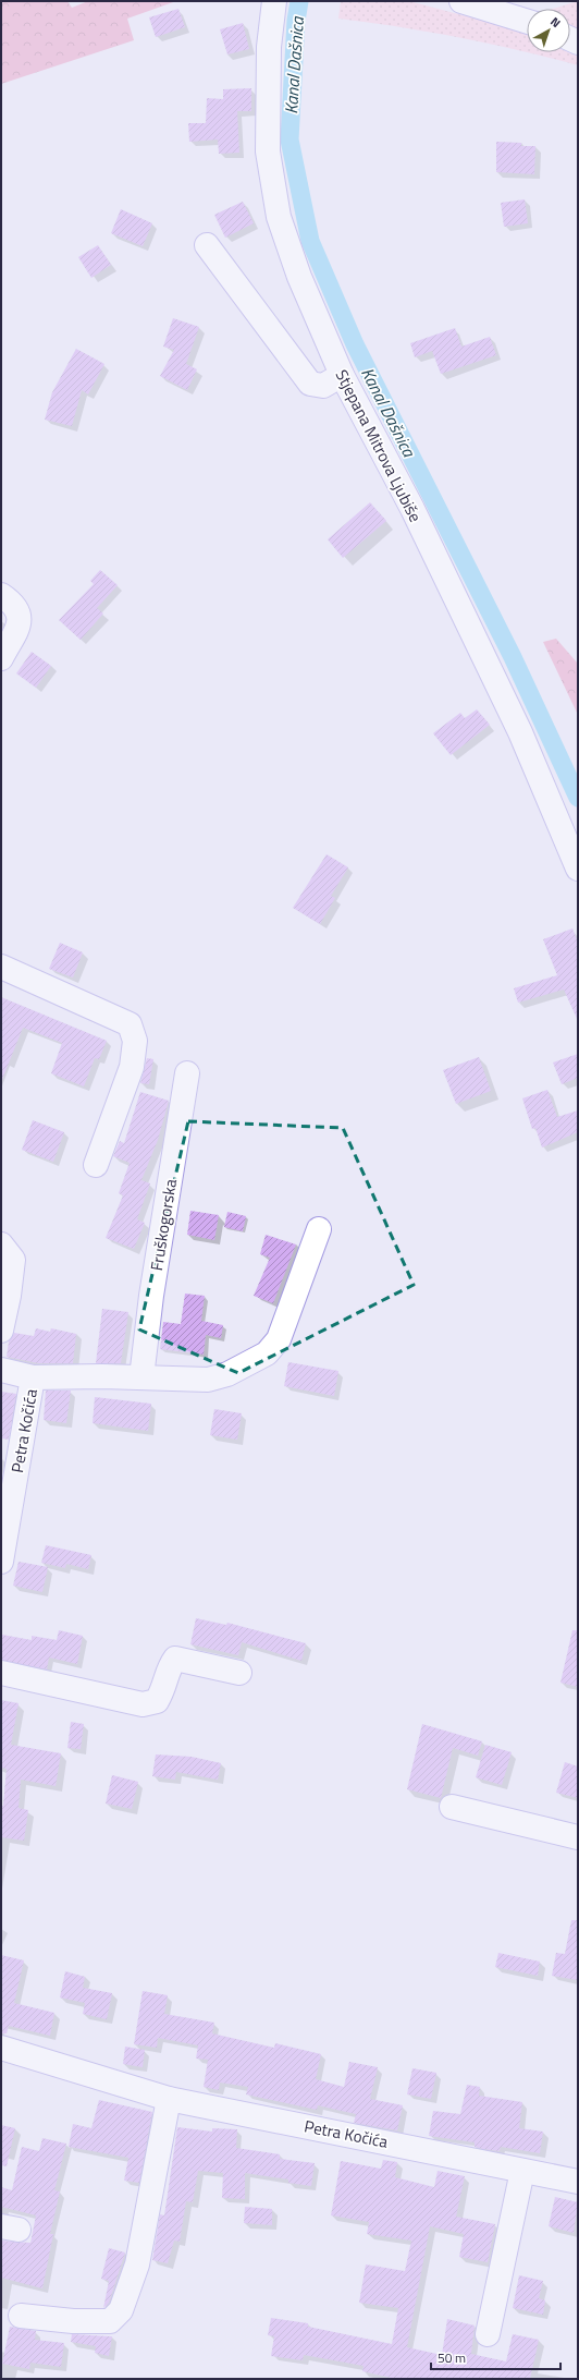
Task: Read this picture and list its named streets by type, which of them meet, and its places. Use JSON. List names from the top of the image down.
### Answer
{
  "streets": {
    "street": ["Stjepana Mitrova Ljubiše", "Fruškogorska", "Petra Kočića"]
  },
  "water": ["Kanal Dašnica"],
  "scale_bar": "50 m",
  "north": "top right"
}
